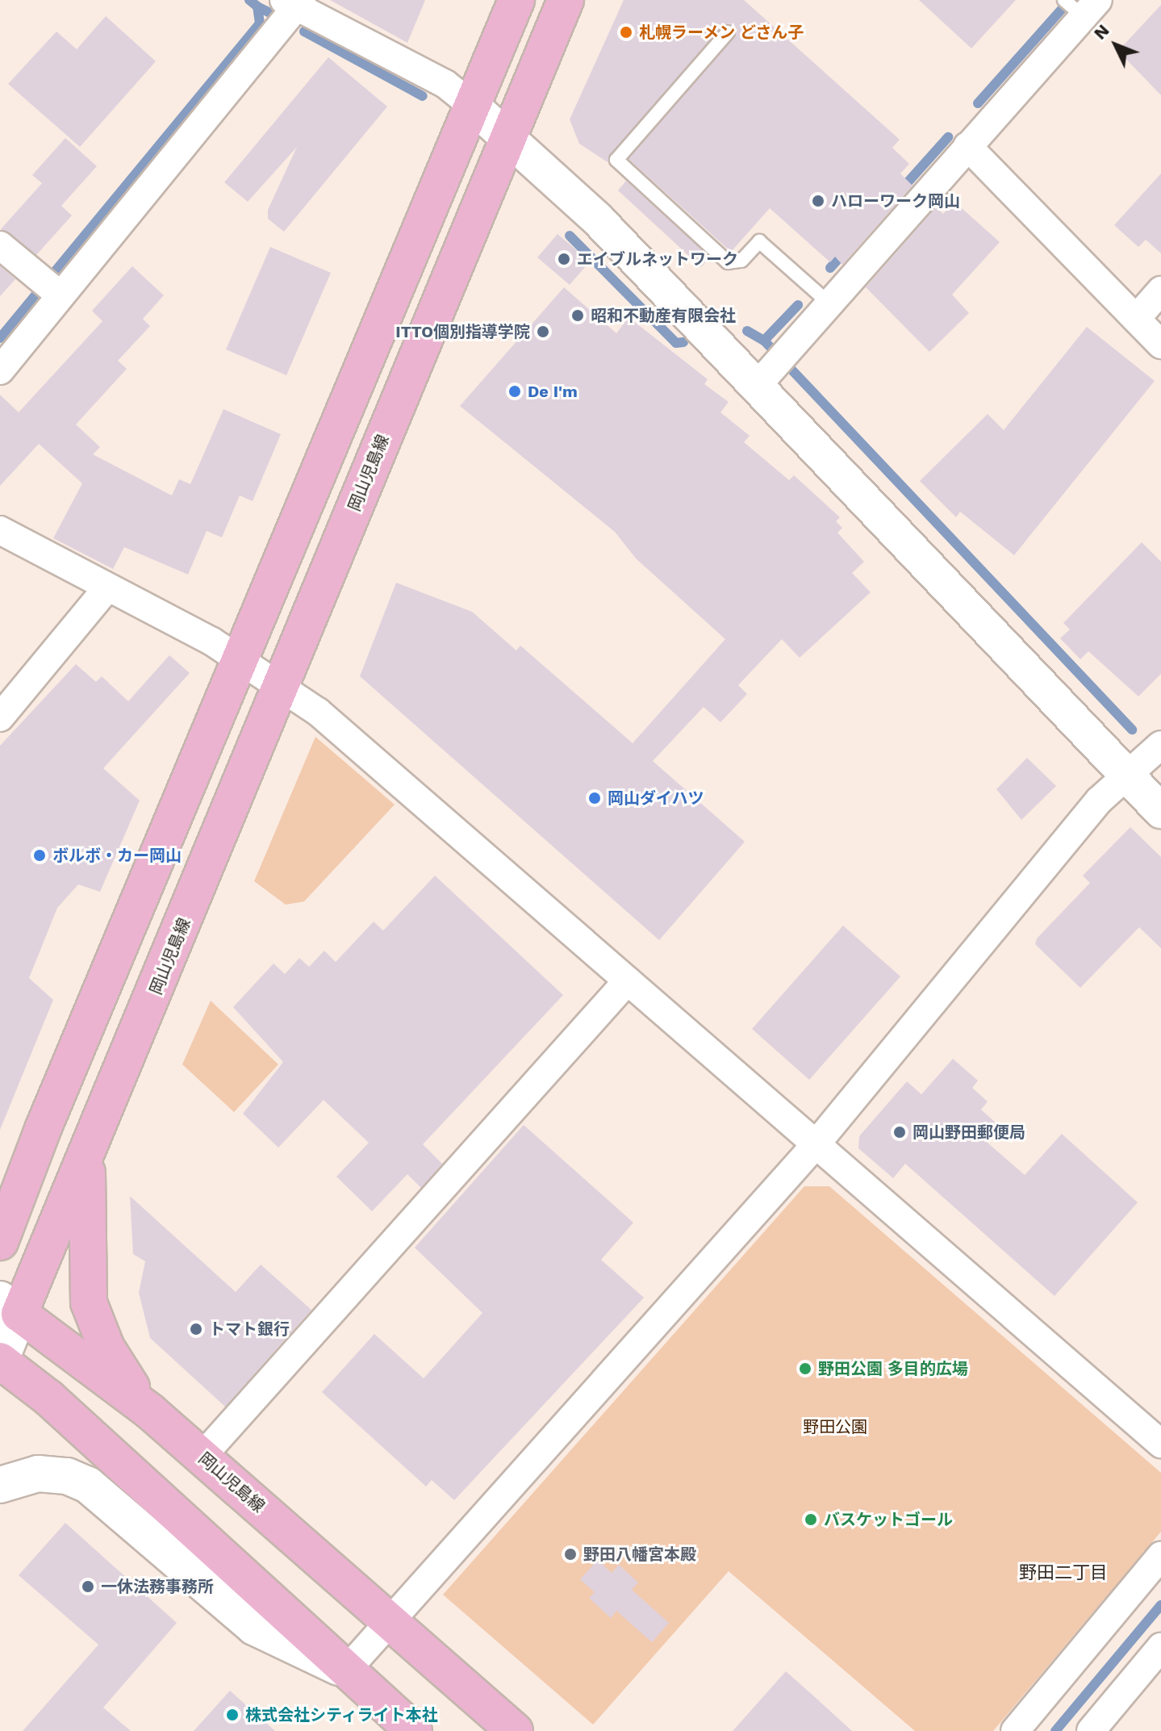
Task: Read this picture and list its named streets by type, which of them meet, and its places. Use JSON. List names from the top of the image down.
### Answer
{
  "streets": {
    "main road": ["岡山児島線"]
  },
  "districts": ["野田二丁目"],
  "parks": ["野田公園"],
  "places": [
    "札幌ラーメン どさん子",
    "ハローワーク岡山",
    "エイブルネットワーク",
    "昭和不動産有限会社",
    "ITTO個別指導学院",
    "De I'm",
    "岡山ダイハツ",
    "ボルボ・カー岡山",
    "岡山野田郵便局",
    "トマト銀行",
    "野田公園 多目的広場",
    "バスケットゴール",
    "野田八幡宮本殿",
    "一休法務事務所",
    "株式会社シティライト本社"
  ],
  "north": "top left"
}
